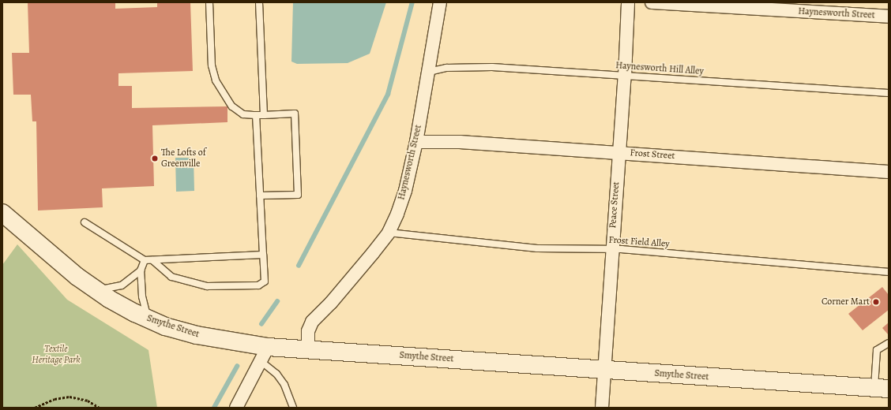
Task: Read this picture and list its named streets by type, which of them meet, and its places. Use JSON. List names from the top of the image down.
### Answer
{
  "streets": {
    "street": [
      "Haynesworth Street",
      "Frost Street",
      "Peace Street",
      "Smythe Street"
    ],
    "lane": ["Haynesworth Hill Alley", "Frost Field Alley"]
  },
  "crossings": [
    ["Haynesworth Street", "Haynesworth Hill Alley"],
    ["Haynesworth Street", "Frost Street"],
    ["Haynesworth Street", "Frost Field Alley"],
    ["Haynesworth Street", "Smythe Street"],
    ["Haynesworth Hill Alley", "Peace Street"],
    ["Frost Street", "Peace Street"],
    ["Peace Street", "Frost Field Alley"],
    ["Peace Street", "Smythe Street"]
  ],
  "parks": ["Textile Heritage Park"],
  "places": ["The Lofts of Greenville", "Corner Mart"]
}
